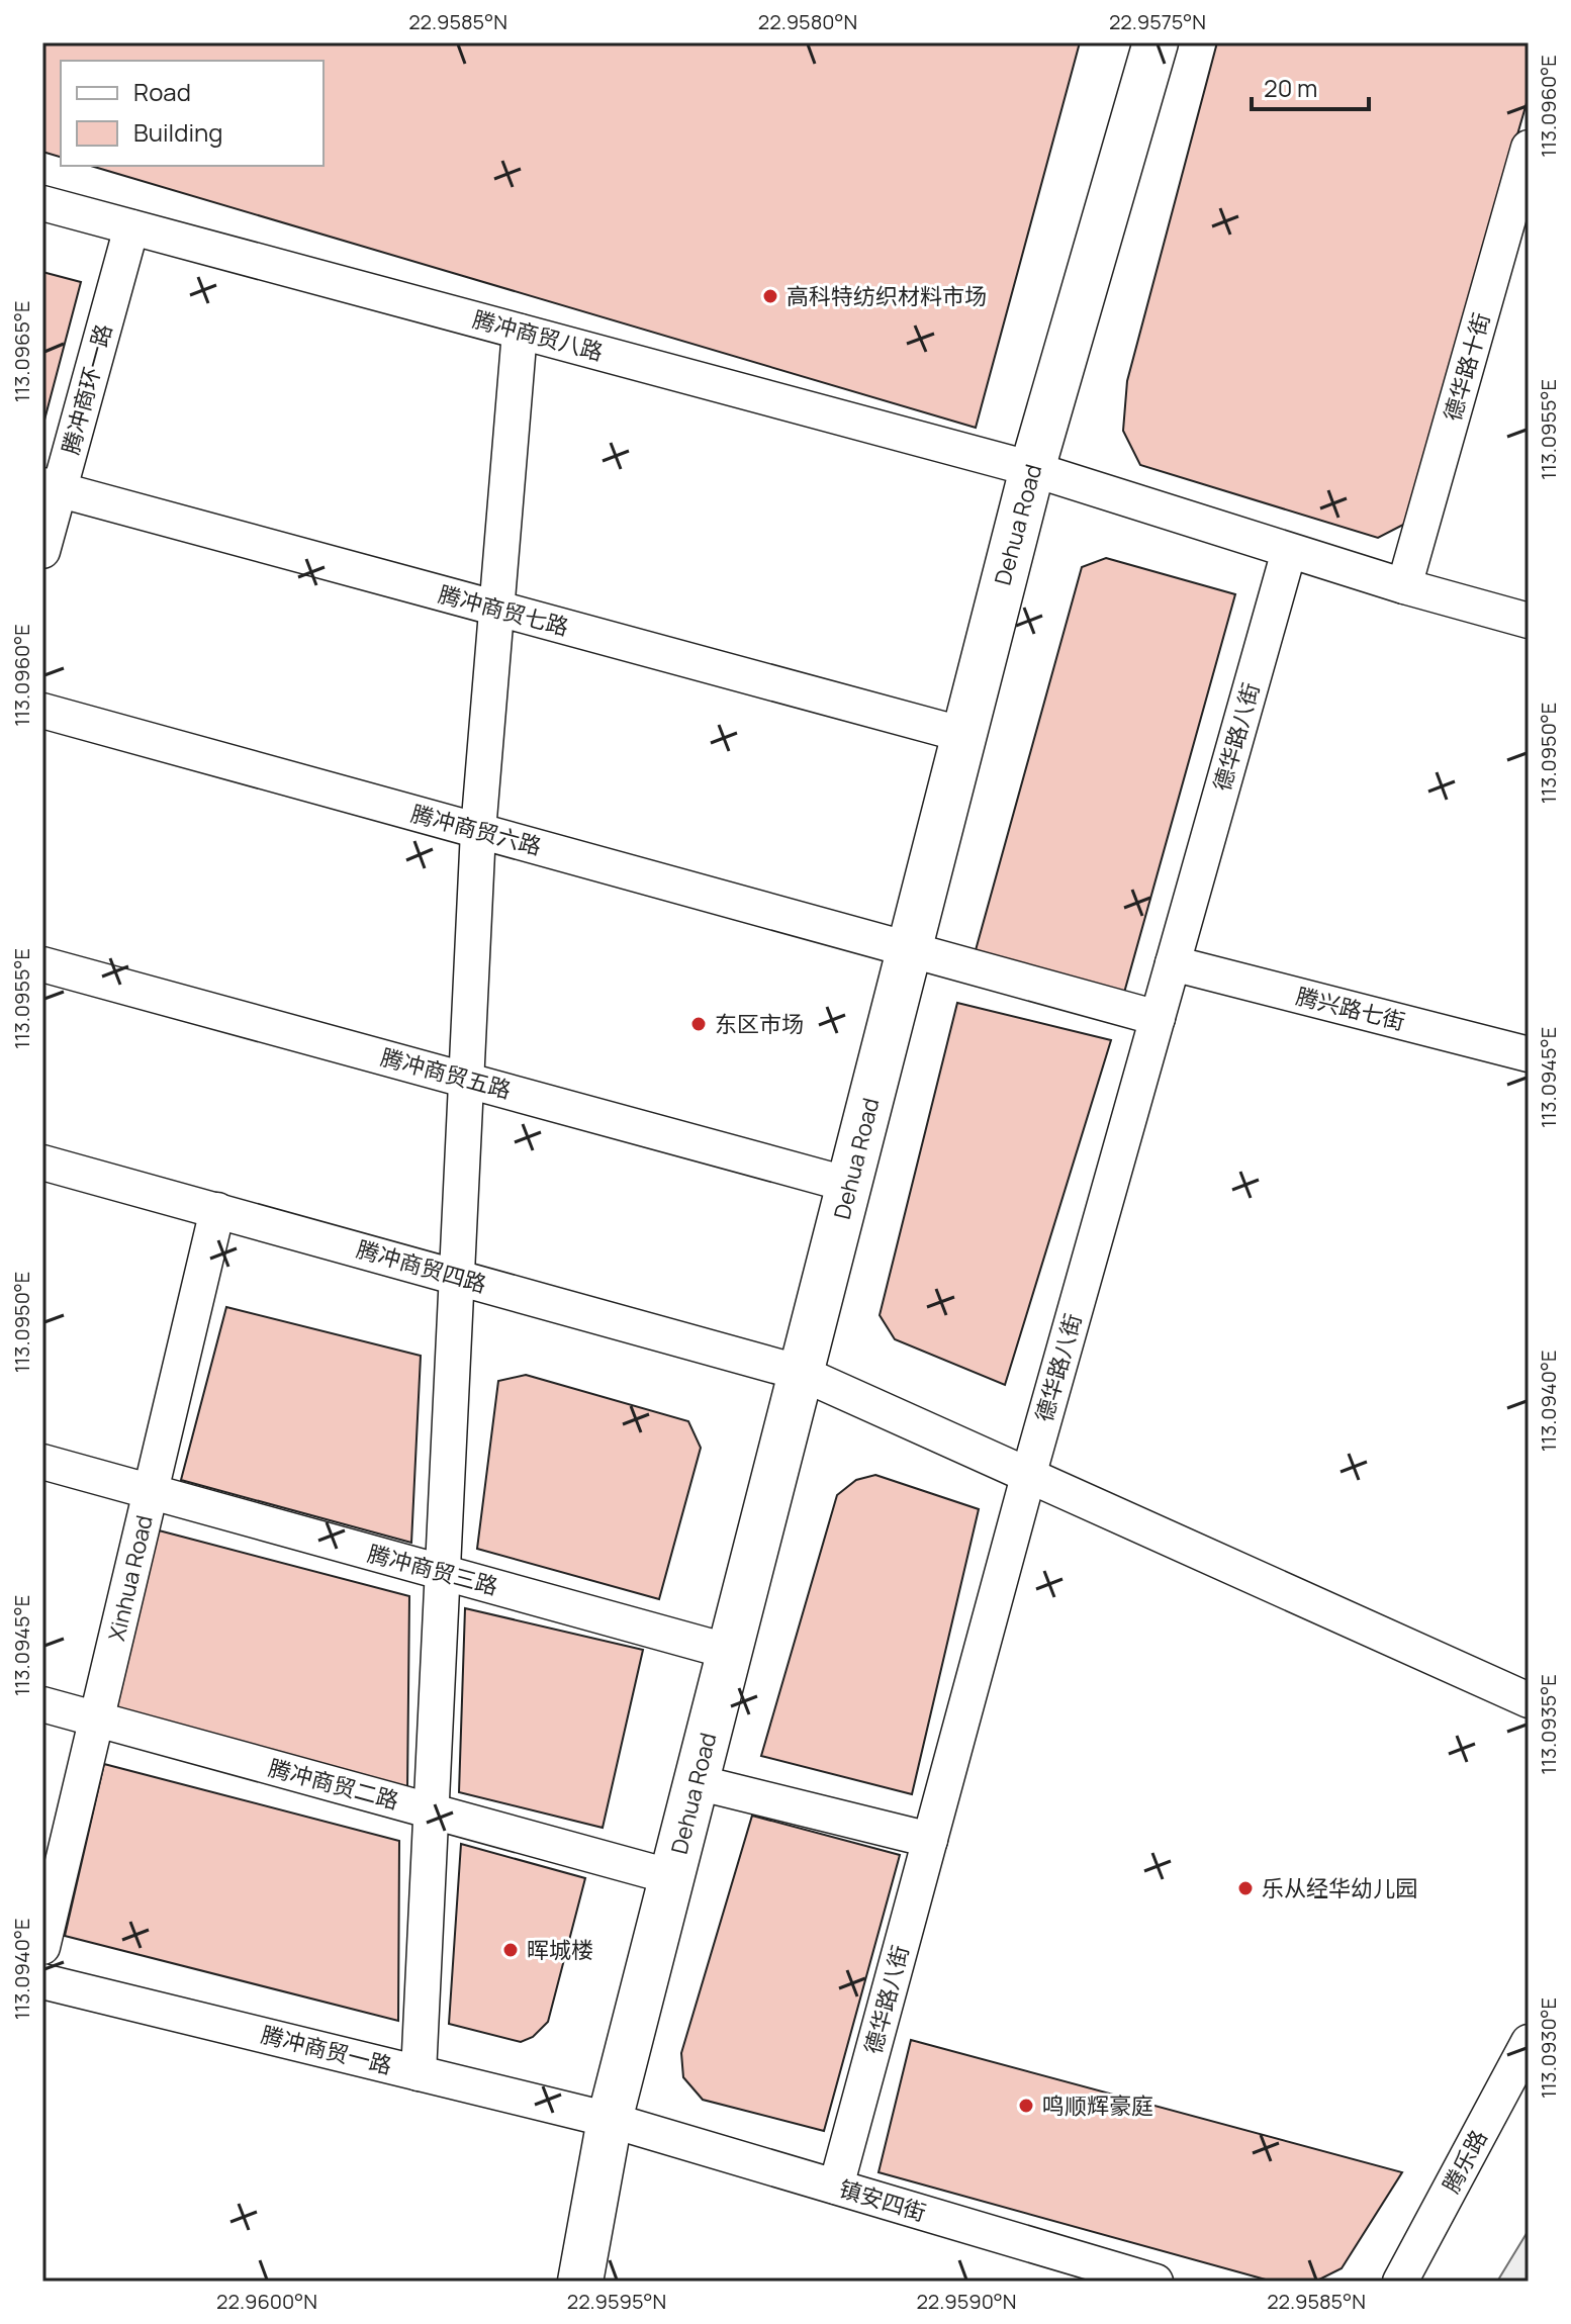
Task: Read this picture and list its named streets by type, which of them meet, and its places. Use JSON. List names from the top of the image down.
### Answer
{
  "streets": {
    "street": [
      "腾冲商贸八路",
      "德华路十街",
      "腾冲商环一路",
      "Dehua Road",
      "腾冲商贸七路",
      "德华路八街",
      "腾冲商贸六路",
      "腾兴路七街",
      "腾冲商贸五路",
      "腾冲商贸四路",
      "腾冲商贸三路",
      "Xinhua Road",
      "腾冲商贸二路",
      "腾冲商贸一路",
      "腾乐路",
      "镇安四街"
    ]
  },
  "crossings": [
    ["腾冲商贸八路", "德华路十街"],
    ["腾冲商贸八路", "腾冲商环一路"],
    ["腾冲商贸八路", "Dehua Road"],
    ["腾冲商贸八路", "德华路八街"],
    ["腾冲商环一路", "腾冲商贸七路"],
    ["Dehua Road", "腾冲商贸七路"],
    ["Dehua Road", "腾冲商贸六路"],
    ["Dehua Road", "腾冲商贸五路"],
    ["Dehua Road", "腾冲商贸四路"],
    ["Dehua Road", "腾冲商贸三路"],
    ["Dehua Road", "腾冲商贸二路"],
    ["Dehua Road", "腾冲商贸一路"],
    ["Dehua Road", "镇安四街"],
    ["德华路八街", "腾冲商贸六路"],
    ["德华路八街", "腾兴路七街"],
    ["德华路八街", "腾冲商贸四路"],
    ["德华路八街", "镇安四街"],
    ["腾冲商贸四路", "Xinhua Road"],
    ["腾冲商贸三路", "Xinhua Road"],
    ["Xinhua Road", "腾冲商贸二路"],
    ["腾冲商贸一路", "镇安四街"]
  ],
  "places": [
    "高科特纺织材料市场",
    "东区市场",
    "乐从经华幼儿园",
    "晖城楼",
    "鸣顺辉豪庭"
  ],
  "legend": ["Road", "Building"],
  "scale_bar": "20 m",
  "coordinates": [
    "22.9585°N",
    "22.9580°N",
    "22.9575°N",
    "113.0960°E",
    "113.0965°E",
    "113.0955°E",
    "113.0950°E",
    "113.0945°E",
    "113.0940°E",
    "113.0935°E",
    "113.0930°E",
    "22.9600°N",
    "22.9595°N",
    "22.9590°N"
  ]
}
